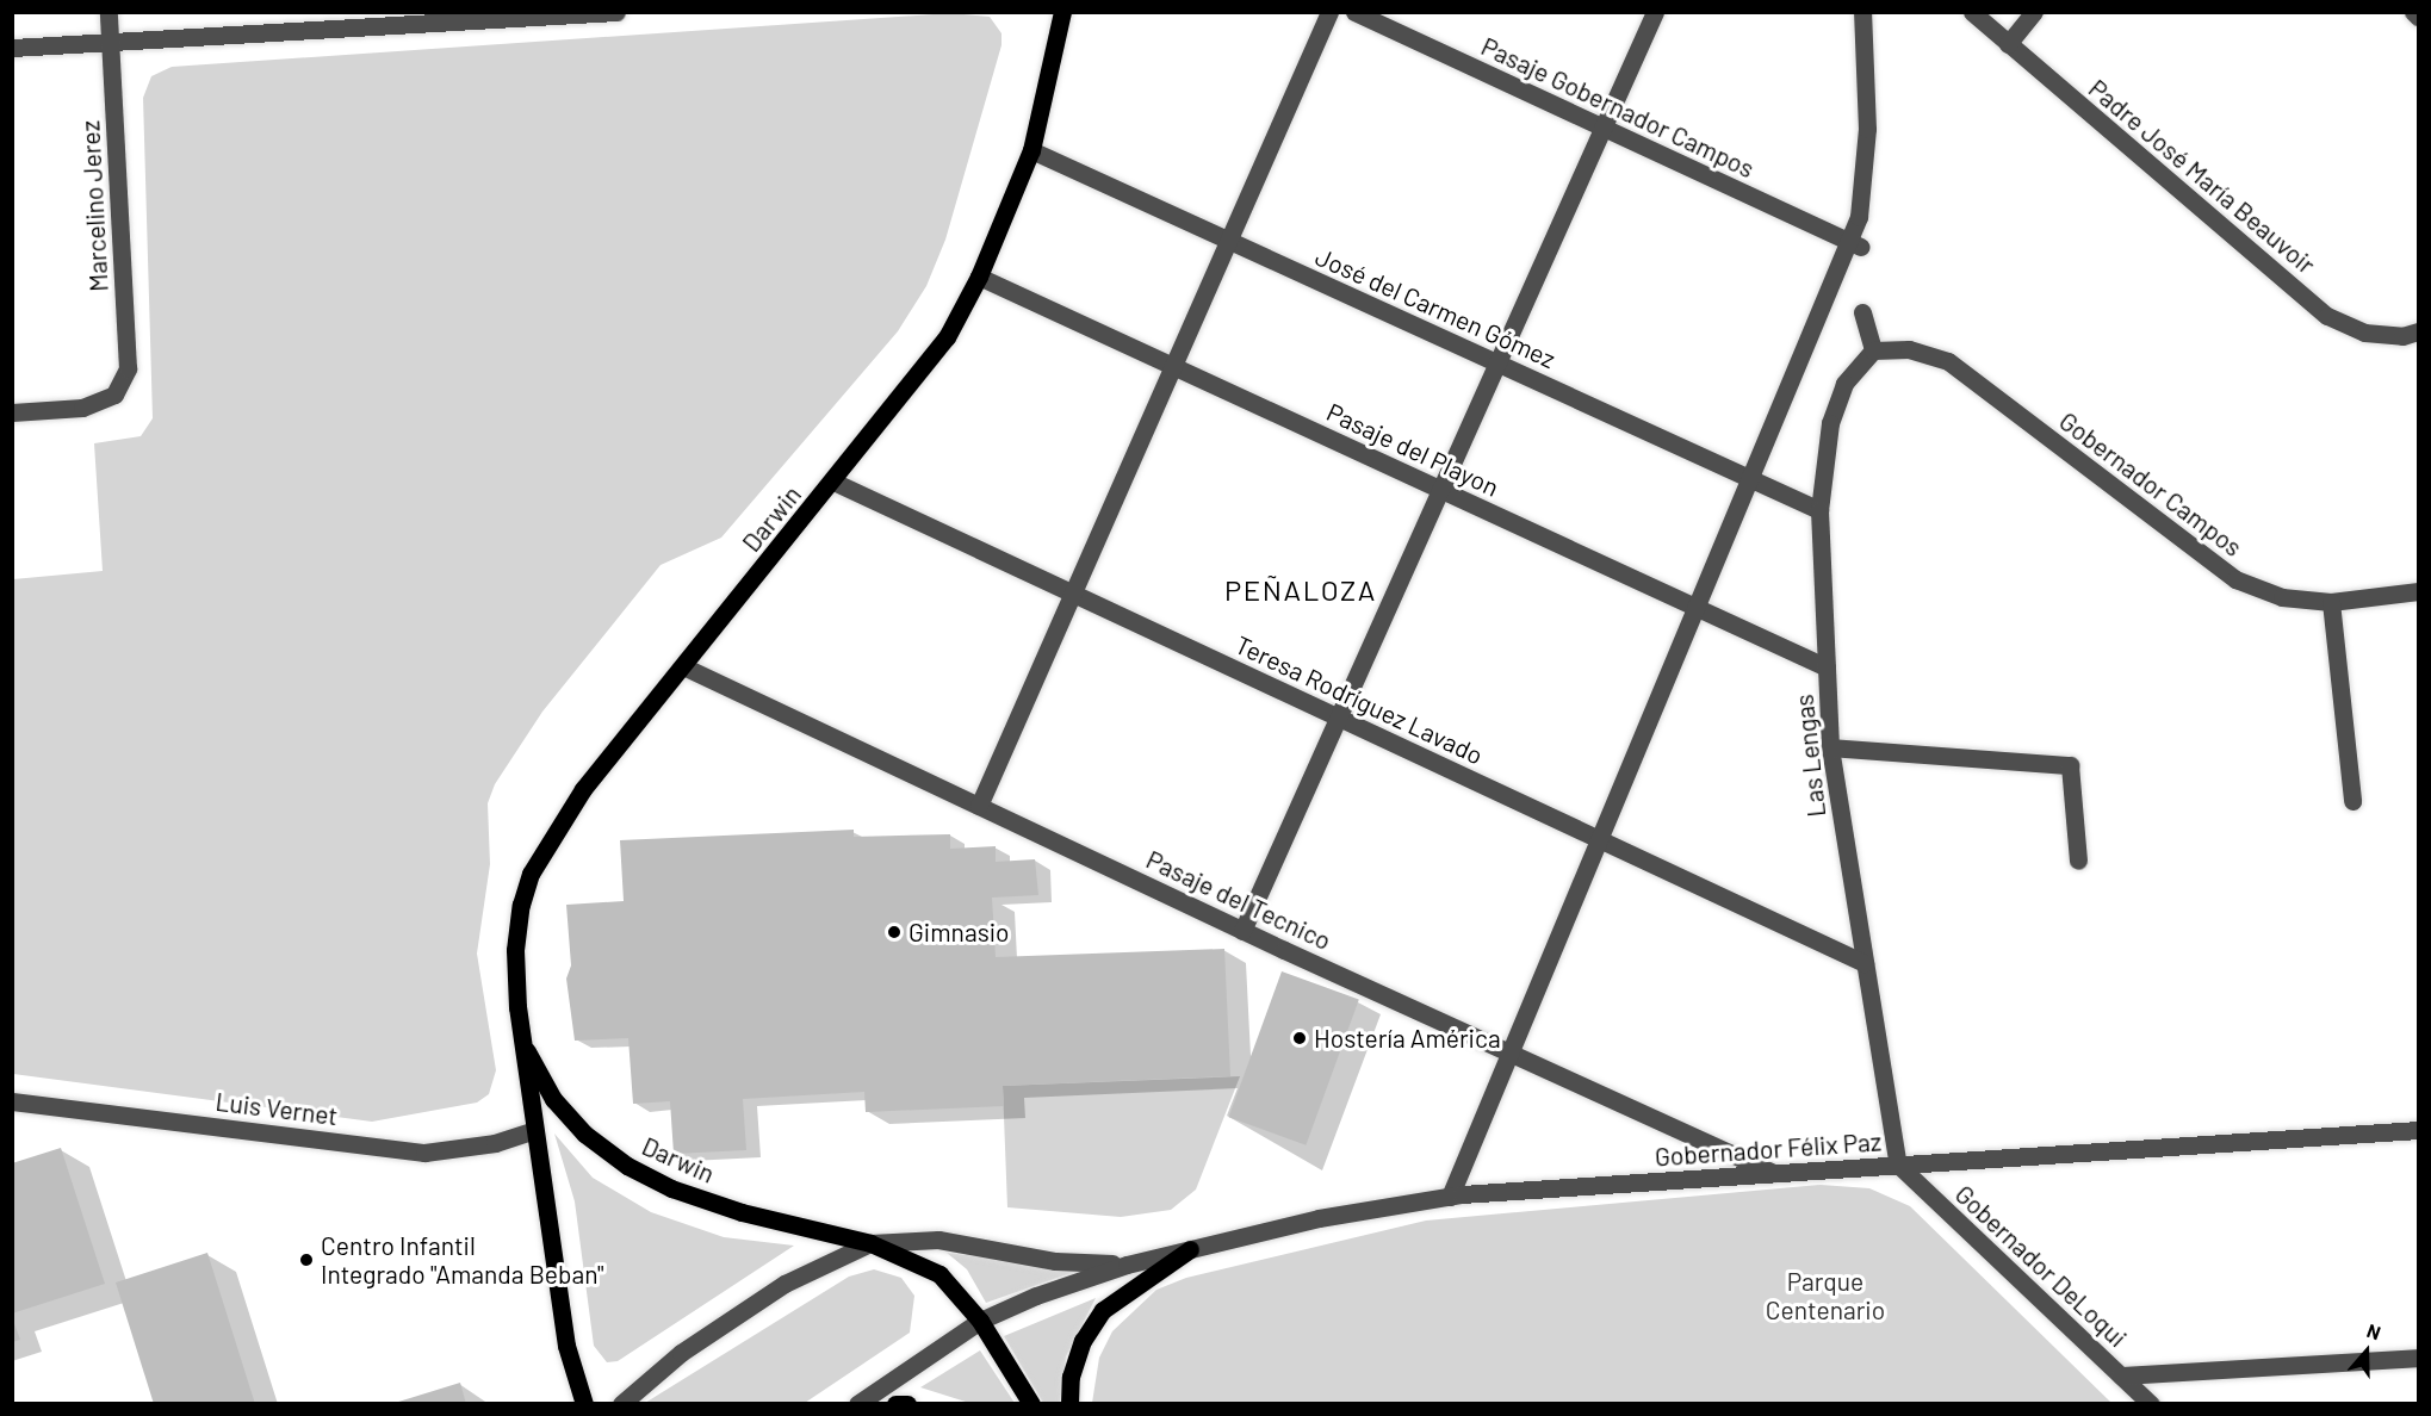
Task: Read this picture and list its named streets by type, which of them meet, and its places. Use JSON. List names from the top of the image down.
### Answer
{
  "streets": {
    "main road": ["Darwin"],
    "street": [
      "Pasaje Gobernador Campos",
      "Padre José María Beauvoir",
      "Marcelino Jerez",
      "José del Carmen Gómez",
      "Pasaje del Playon",
      "Gobernador Campos",
      "Teresa Rodríguez Lavado",
      "Las Lengas",
      "Pasaje del Tecnico",
      "Luis Vernet",
      "Gobernador Félix Paz",
      "Gobernador DeLoqui"
    ]
  },
  "crossings": [
    ["José del Carmen Gómez", "Darwin"],
    ["José del Carmen Gómez", "Las Lengas"],
    ["Pasaje del Playon", "Darwin"],
    ["Pasaje del Playon", "Las Lengas"],
    ["Gobernador Campos", "Las Lengas"],
    ["Darwin", "Teresa Rodríguez Lavado"],
    ["Darwin", "Pasaje del Tecnico"],
    ["Darwin", "Luis Vernet"],
    ["Darwin", "Gobernador Félix Paz"],
    ["Teresa Rodríguez Lavado", "Las Lengas"],
    ["Las Lengas", "Gobernador Félix Paz"],
    ["Las Lengas", "Gobernador DeLoqui"],
    ["Pasaje del Tecnico", "Gobernador Félix Paz"],
    ["Gobernador Félix Paz", "Gobernador DeLoqui"]
  ],
  "districts": ["PEÑALOZA"],
  "parks": ["Parque Centenario"],
  "places": ["Gimnasio", "Hostería América", "Centro Infantil Integrado \"Amanda Beban\""],
  "north": "top"
}
